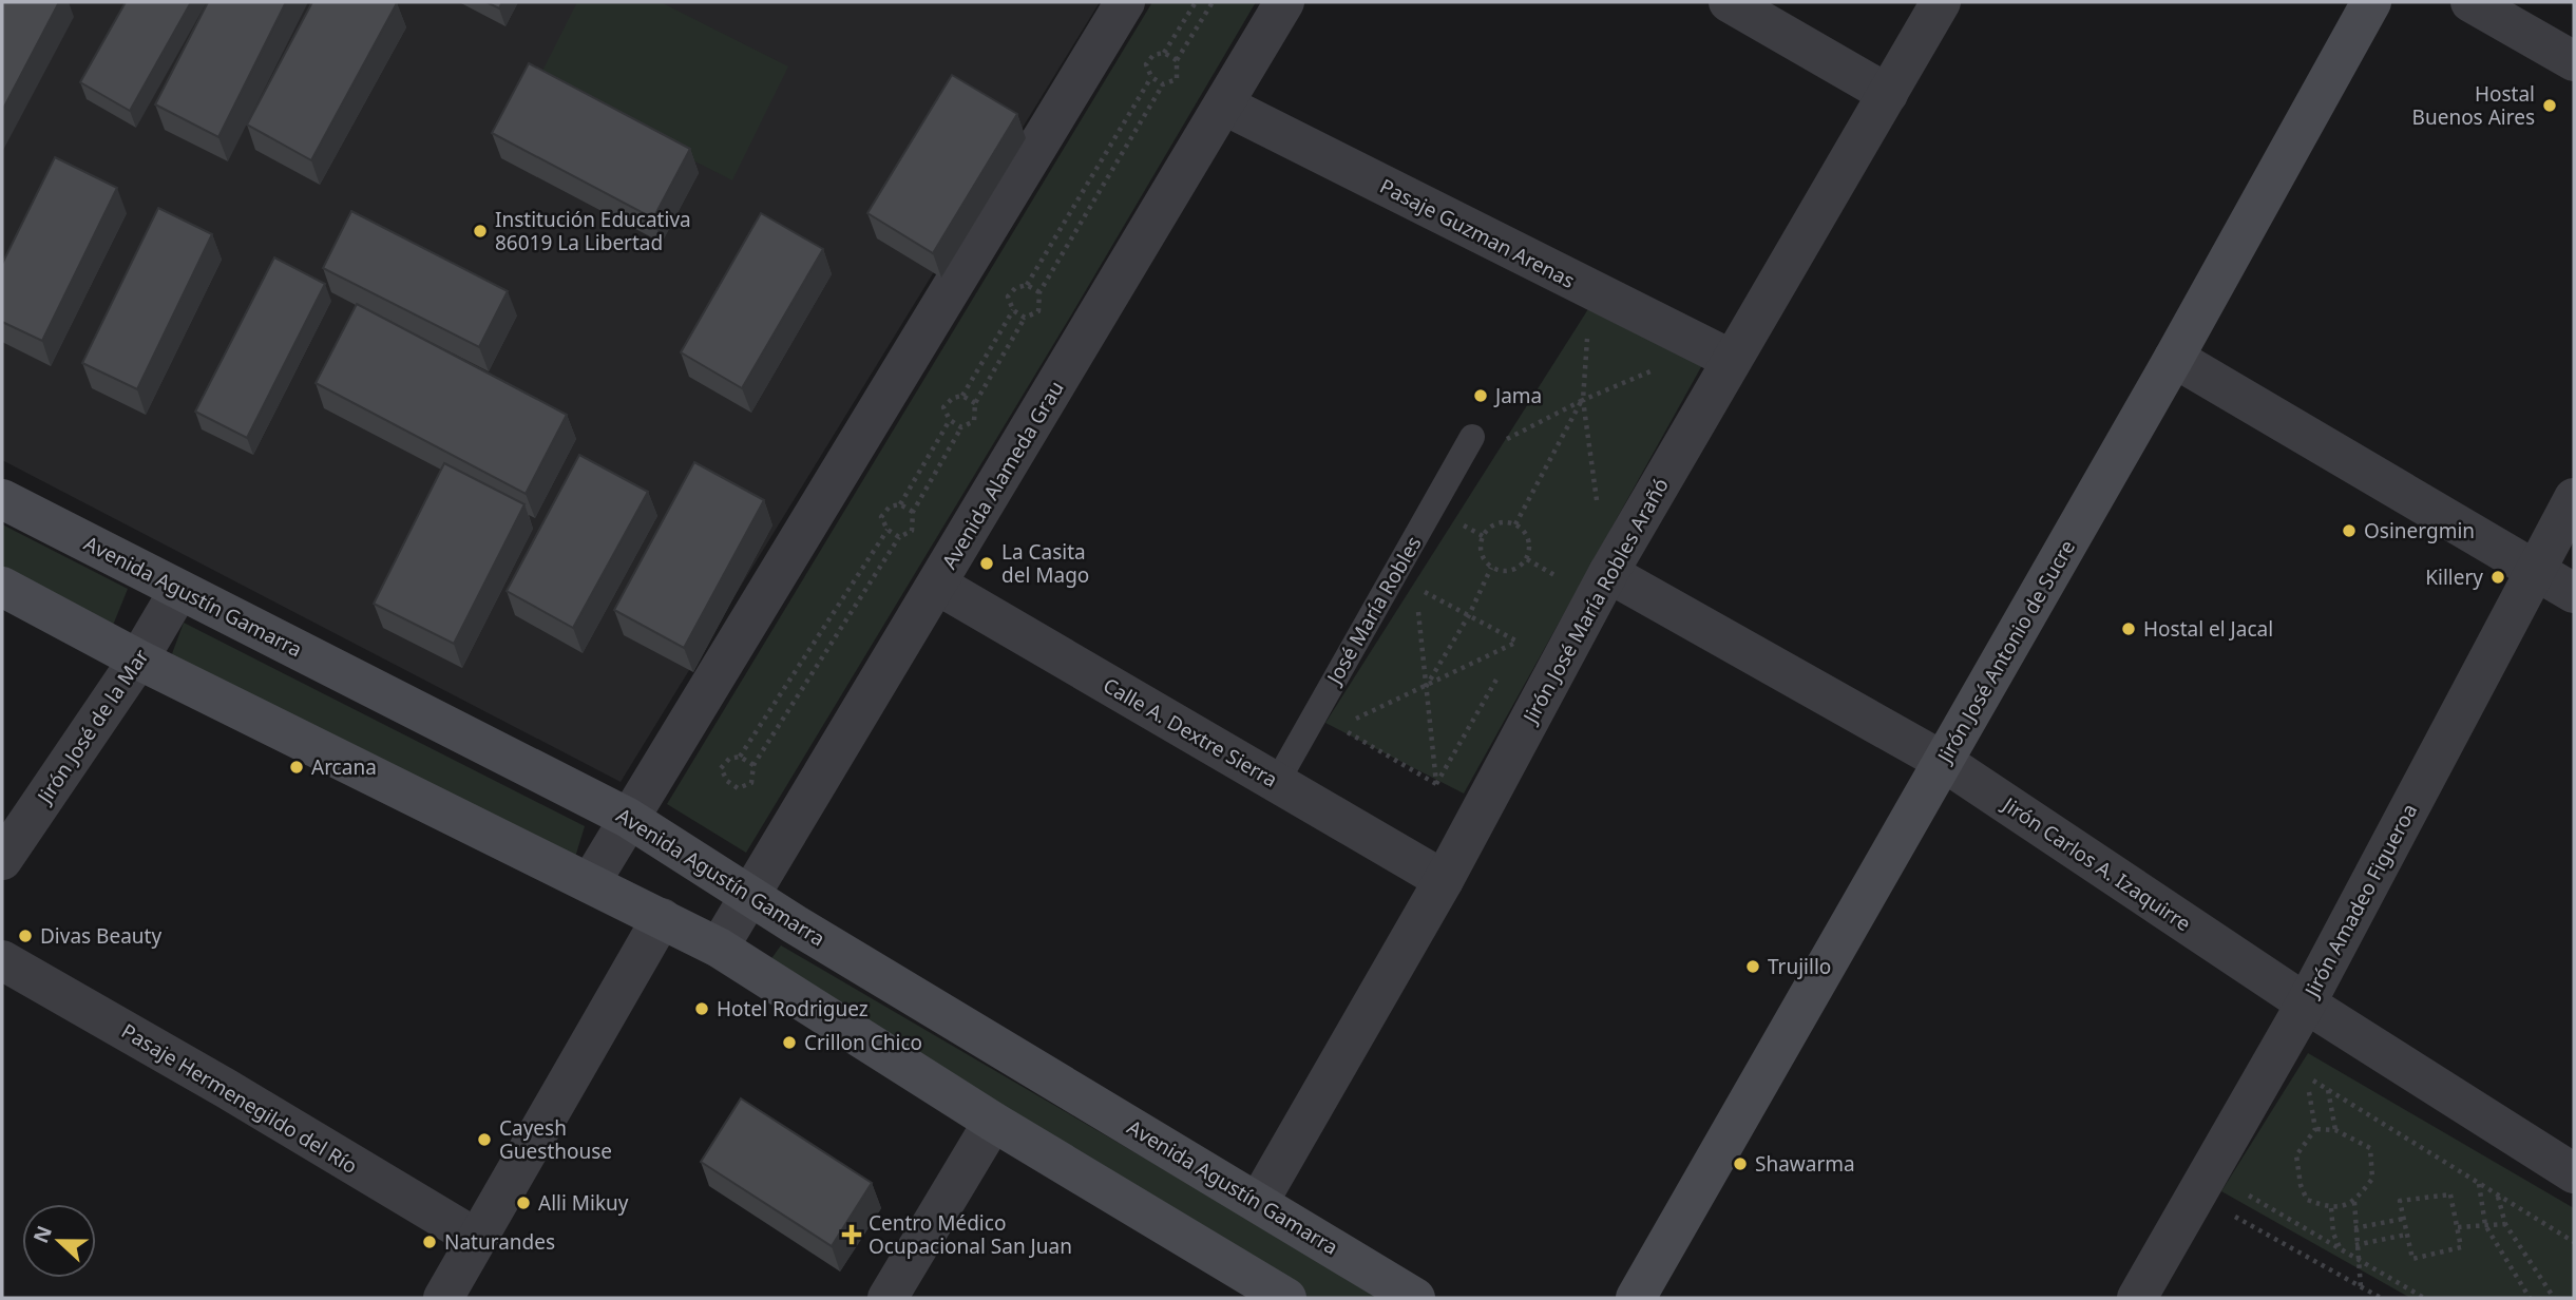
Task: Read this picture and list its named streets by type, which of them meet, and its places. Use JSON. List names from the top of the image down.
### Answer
{
  "streets": {
    "main road": ["Avenida Agustín Gamarra", "Jirón José Antonio de Sucre"],
    "street": [
      "Pasaje Guzman Arenas",
      "Avenida Alameda Grau",
      "Jirón José María Robles Arañó",
      "Jirón José de la Mar",
      "Calle A. Dextre Sierra",
      "Jirón Carlos A. Izaquirre",
      "Jirón Amadeo Figueroa",
      "Pasaje Hermenegildo del Río"
    ],
    "lane": ["José María Robles"]
  },
  "crossings": [
    ["Pasaje Guzman Arenas", "Avenida Alameda Grau"],
    ["Pasaje Guzman Arenas", "Jirón José María Robles Arañó"],
    ["Avenida Alameda Grau", "Avenida Agustín Gamarra"],
    ["Avenida Alameda Grau", "Calle A. Dextre Sierra"],
    ["Avenida Agustín Gamarra", "Jirón José María Robles Arañó"],
    ["Avenida Agustín Gamarra", "Jirón José de la Mar"],
    ["Jirón José María Robles Arañó", "Calle A. Dextre Sierra"],
    ["Jirón José María Robles Arañó", "Jirón Carlos A. Izaquirre"],
    ["José María Robles", "Calle A. Dextre Sierra"],
    ["Jirón José Antonio de Sucre", "Jirón Carlos A. Izaquirre"],
    ["Jirón Carlos A. Izaquirre", "Jirón Amadeo Figueroa"]
  ],
  "places": {
    "other": [
      "Hostal Buenos Aires",
      "Institución Educativa 86019 La Libertad",
      "Jama",
      "Osinergmin",
      "La Casita del Mago",
      "Killery",
      "Hostal el Jacal",
      "Arcana",
      "Divas Beauty",
      "Trujillo",
      "Hotel Rodriguez",
      "Crillon Chico",
      "Cayesh Guesthouse",
      "Shawarma",
      "Alli Mikuy",
      "Naturandes"
    ],
    "health": ["Centro Médico Ocupacional San Juan"]
  },
  "north": "left"
}
